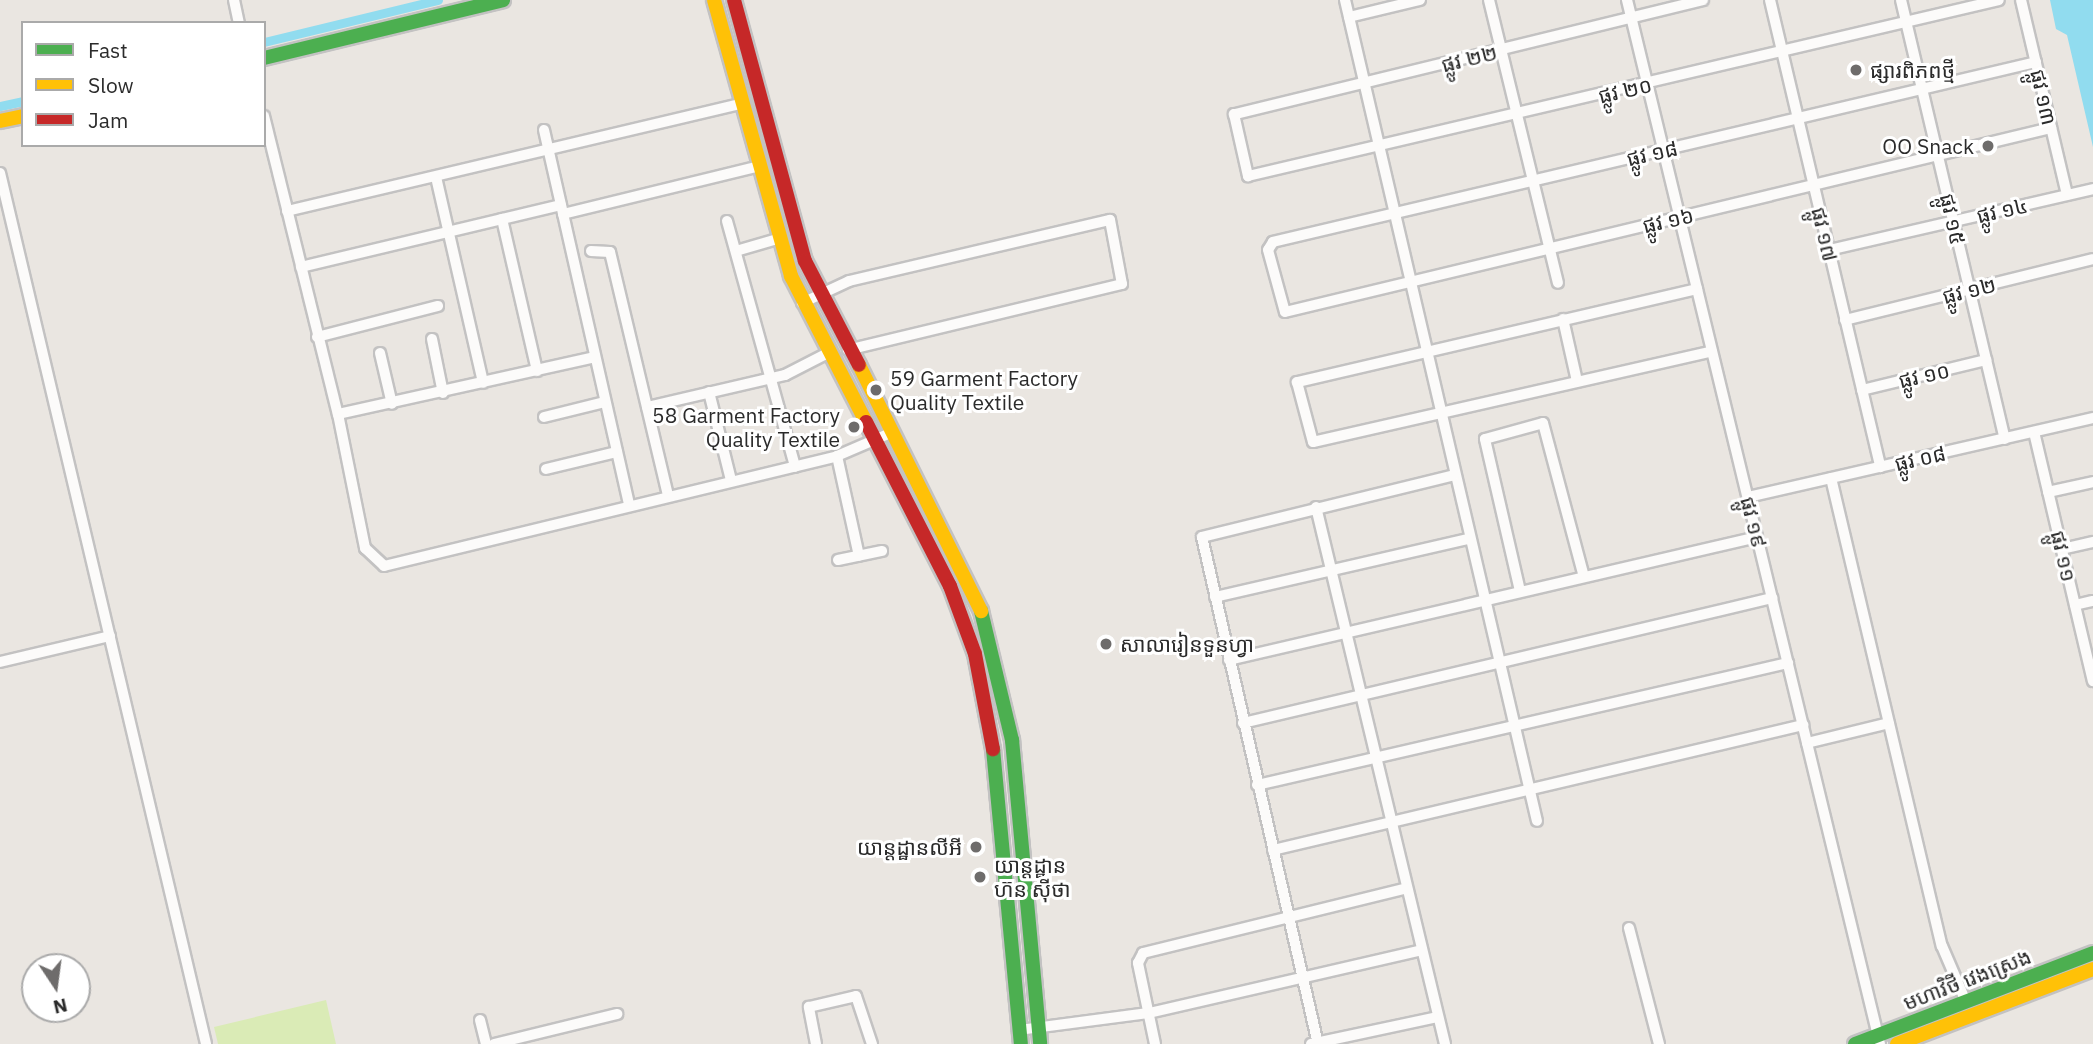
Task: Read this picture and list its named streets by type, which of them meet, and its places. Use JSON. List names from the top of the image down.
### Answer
{
  "streets": {
    "main road": ["មហាវិថី វេងស្រេង"],
    "street": [
      "ផ្លូវ ២២",
      "ផ្លូវ ២០",
      "ផ្លូវ ១៣",
      "ផ្លូវ ១៨",
      "ផ្លូវ ១៤",
      "ផ្លូវ ១៥",
      "ផ្លូវ ១៦",
      "ផ្លូវ ១៧",
      "ផ្លូវ ១២",
      "ផ្លូវ ១០",
      "ផ្លូវ ០៨",
      "ផ្លូវ ១៩",
      "ផ្លូវ ១១"
    ]
  },
  "crossings": [
    ["ផ្លូវ ២២", "ផ្លូវ ២០"],
    ["ផ្លូវ ២២", "ផ្លូវ ១៩"],
    ["ផ្លូវ ២០", "ផ្លូវ ១៥"],
    ["ផ្លូវ ២០", "ផ្លូវ ១៧"],
    ["ផ្លូវ ២០", "ផ្លូវ ១៩"],
    ["ផ្លូវ ១៣", "ផ្លូវ ១៨"],
    ["ផ្លូវ ១៣", "ផ្លូវ ១៤"],
    ["ផ្លូវ ១៣", "ផ្លូវ ១៦"],
    ["ផ្លូវ ១៨", "ផ្លូវ ១៥"],
    ["ផ្លូវ ១៨", "ផ្លូវ ១៦"],
    ["ផ្លូវ ១៨", "ផ្លូវ ១៧"],
    ["ផ្លូវ ១៨", "ផ្លូវ ១៩"],
    ["ផ្លូវ ១៤", "ផ្លូវ ១៥"],
    ["ផ្លូវ ១៤", "ផ្លូវ ១៧"],
    ["ផ្លូវ ១៥", "ផ្លូវ ១៦"],
    ["ផ្លូវ ១៥", "ផ្លូវ ១២"],
    ["ផ្លូវ ១៥", "ផ្លូវ ១០"],
    ["ផ្លូវ ១៥", "ផ្លូវ ០៨"],
    ["ផ្លូវ ១៦", "ផ្លូវ ១៧"],
    ["ផ្លូវ ១៦", "ផ្លូវ ១៩"],
    ["ផ្លូវ ១៧", "ផ្លូវ ១២"],
    ["ផ្លូវ ១៧", "ផ្លូវ ១០"],
    ["ផ្លូវ ១៧", "ផ្លូវ ០៨"],
    ["ផ្លូវ ០៨", "ផ្លូវ ១៩"],
    ["ផ្លូវ ០៨", "ផ្លូវ ១១"],
    ["ផ្លូវ ១៩", "មហាវិថី វេងស្រេង"]
  ],
  "places": [
    "ផ្សារពិភពថ្មី",
    "OO Snack",
    "59 Garment Factory Quality Textile",
    "58 Garment Factory Quality Textile",
    "សាលារៀនទួនហ្វា",
    "យាន្ដដ្ឋានលីអី",
    "យាន្ដដ្ឋាន ហ៊ន ស៊ីថា"
  ],
  "legend": ["Fast", "Slow", "Jam"],
  "north": "bottom"
}
